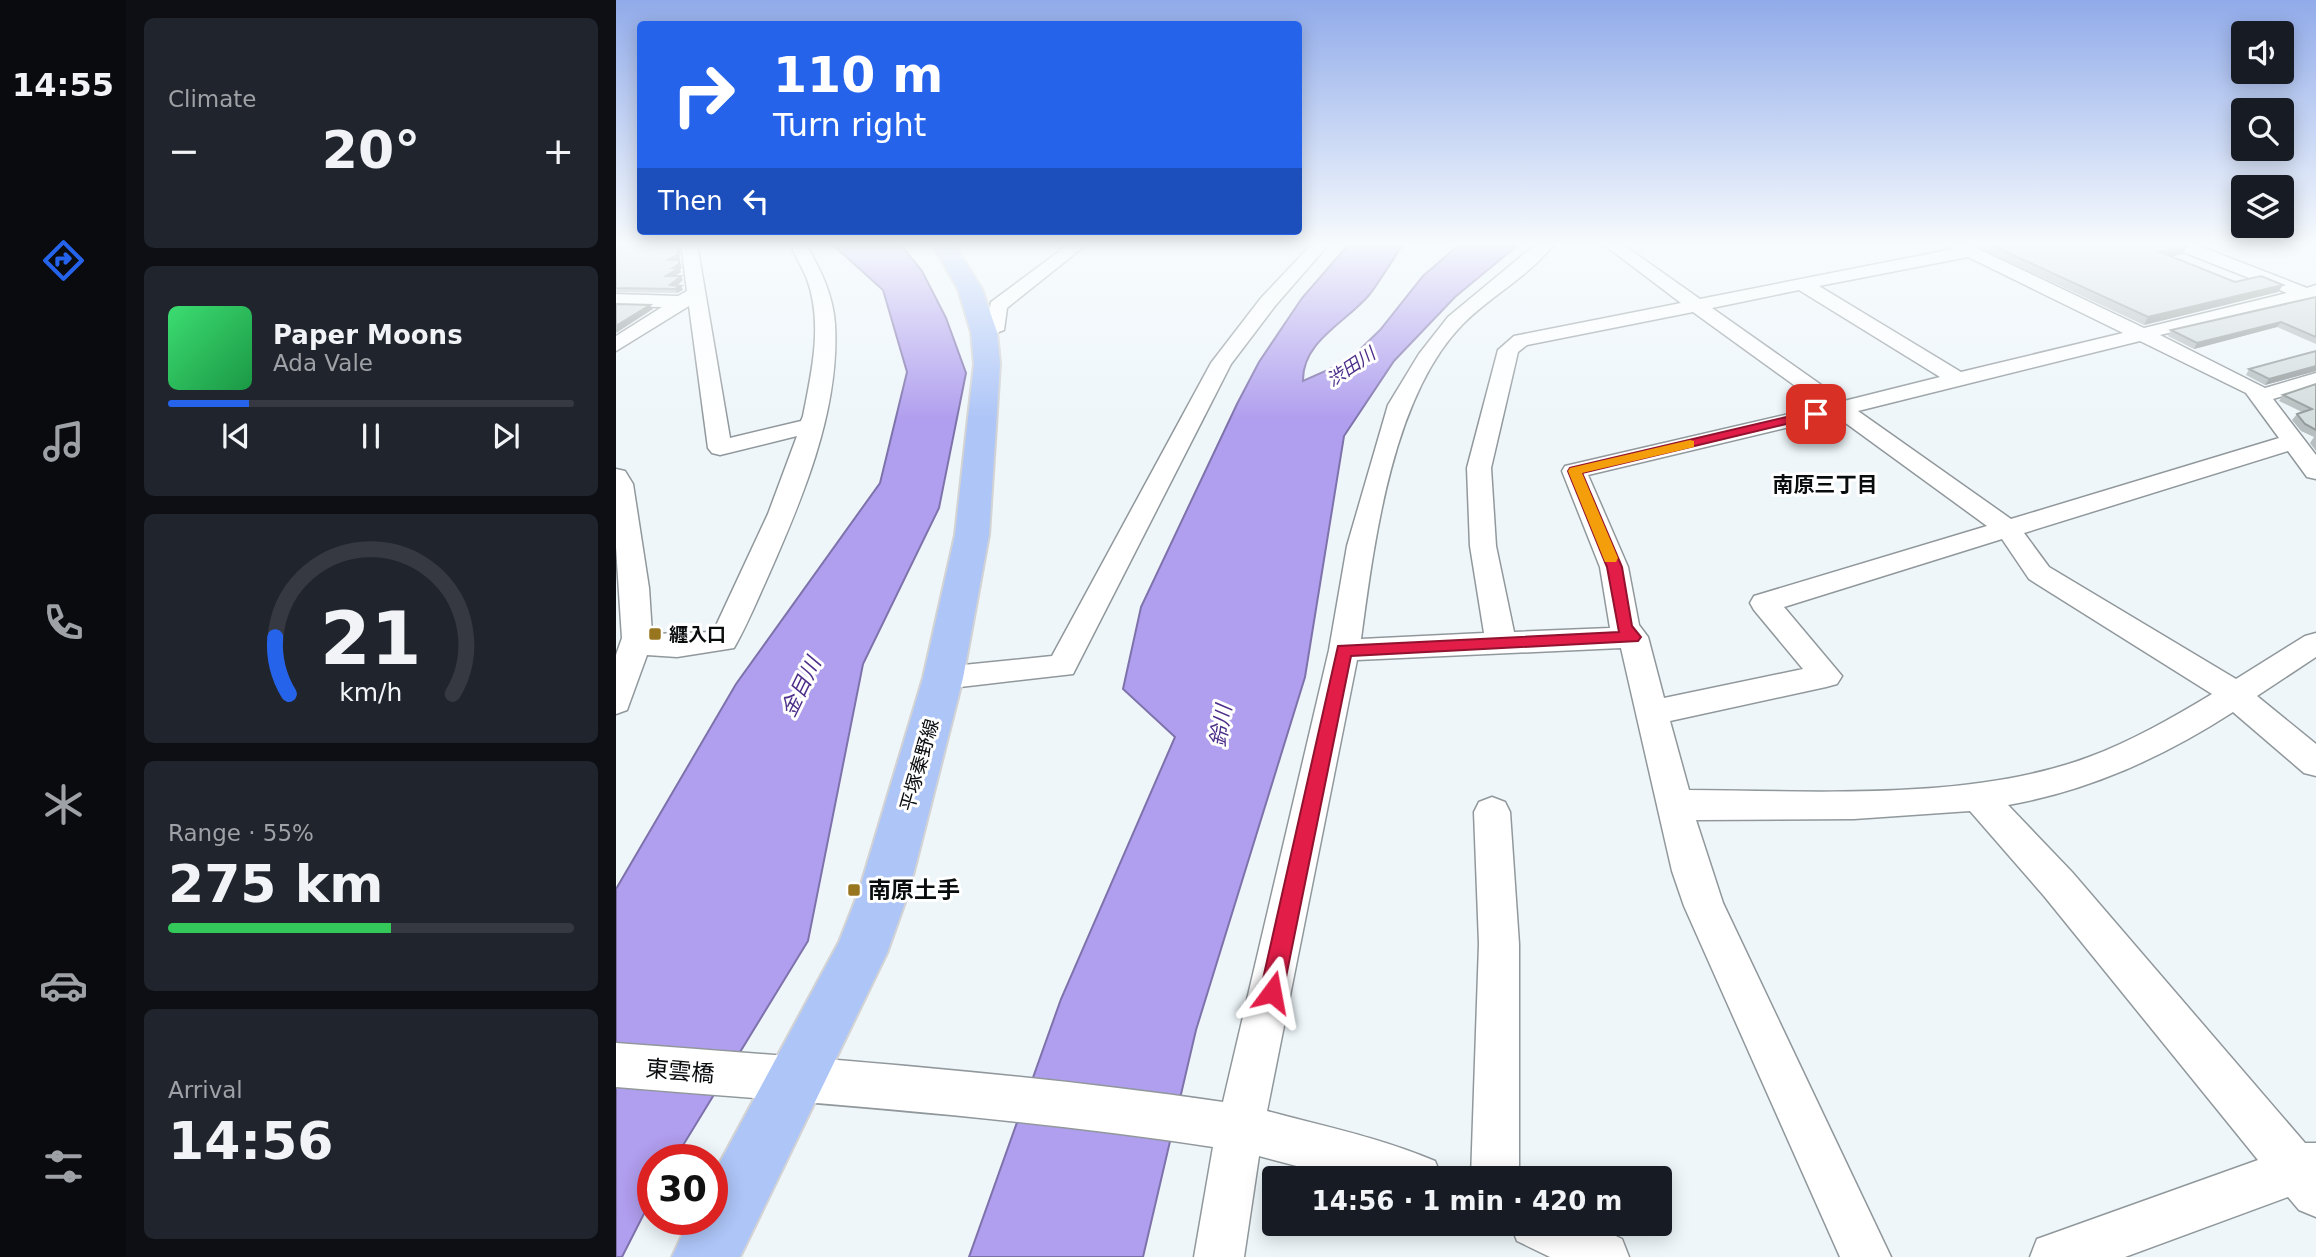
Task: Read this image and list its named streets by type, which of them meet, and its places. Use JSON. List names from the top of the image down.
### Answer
{
  "streets": {
    "main road": ["平塚秦野線"],
    "street": ["東雲橋"]
  },
  "crossings": [
    ["平塚秦野線", "東雲橋"]
  ],
  "districts": ["南原三丁目"],
  "water": ["渋田川", "金目川", "鈴川"],
  "places": {
    "transit": ["纒入口", "南原土手"]
  },
  "page": {
    "tabs": "14:55",
    "tile": [
      "Climate",
      ["Range · 55%", "275 km"],
      ["Arrival", "14:56"]
    ],
    "turn": ["110 m", "Turn right"],
    "heat": ["−", "20°", "+"],
    "then": "Then",
    "song": ["Paper Moons", "Ada Vale"],
    "limit": "30",
    "trip": "14:56 · 1 min · 420 m",
    "gauge": ["21", "km/h"]
  }
}
